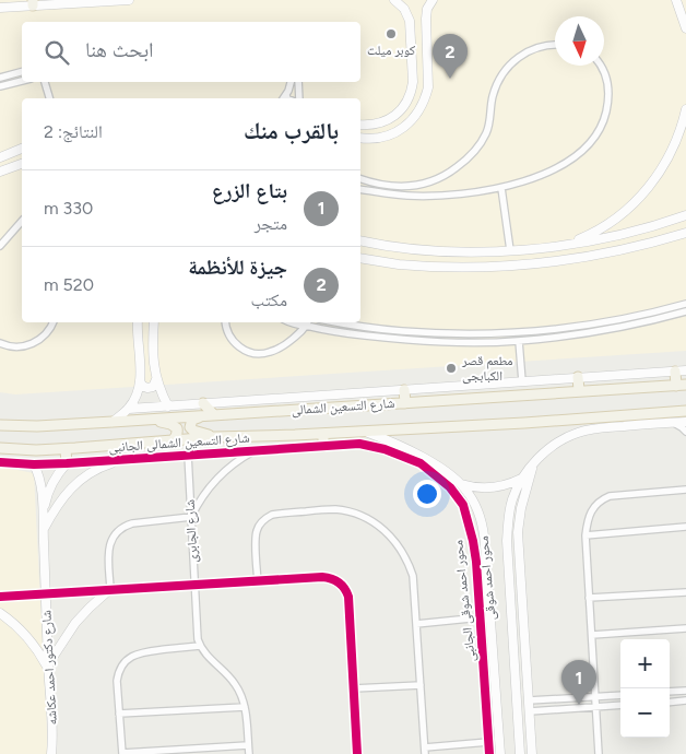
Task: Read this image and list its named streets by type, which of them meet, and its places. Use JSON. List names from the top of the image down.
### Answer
{
  "streets": {
    "main road": ["شارع التسعين الشمالى"],
    "street": [
      "شارع التسعين الشمالى الجانبى",
      "شارع الجابرى",
      "محور احمد شوقى",
      "محور احمد شوقى الجانبى",
      "شارع دكتور احمد عكاشه"
    ]
  },
  "crossings": [
    ["شارع التسعين الشمالى", "محور احمد شوقى"],
    ["شارع التسعين الشمالى الجانبى", "شارع الجابرى"],
    ["شارع التسعين الشمالى الجانبى", "محور احمد شوقى الجانبى"],
    ["شارع التسعين الشمالى الجانبى", "شارع دكتور احمد عكاشه"]
  ],
  "places": ["كوبر ميلت", "مطعم قصر الكبابجى"],
  "north": "bottom",
  "page": {
    "search": "ابحث هنا",
    "pins": ["2", "1"],
    "heading": ["بالقرب منك", "النتائج: 2"],
    "list": [
      {
        "mark": "1",
        "name": "بتاع الزرع",
        "note": "متجر",
        "value": "330 m"
      },
      {
        "mark": "2",
        "name": "جيزة للأنظمة",
        "note": "مكتب",
        "value": "520 m"
      }
    ],
    "map_buttons": ["+", "−"]
  }
}
